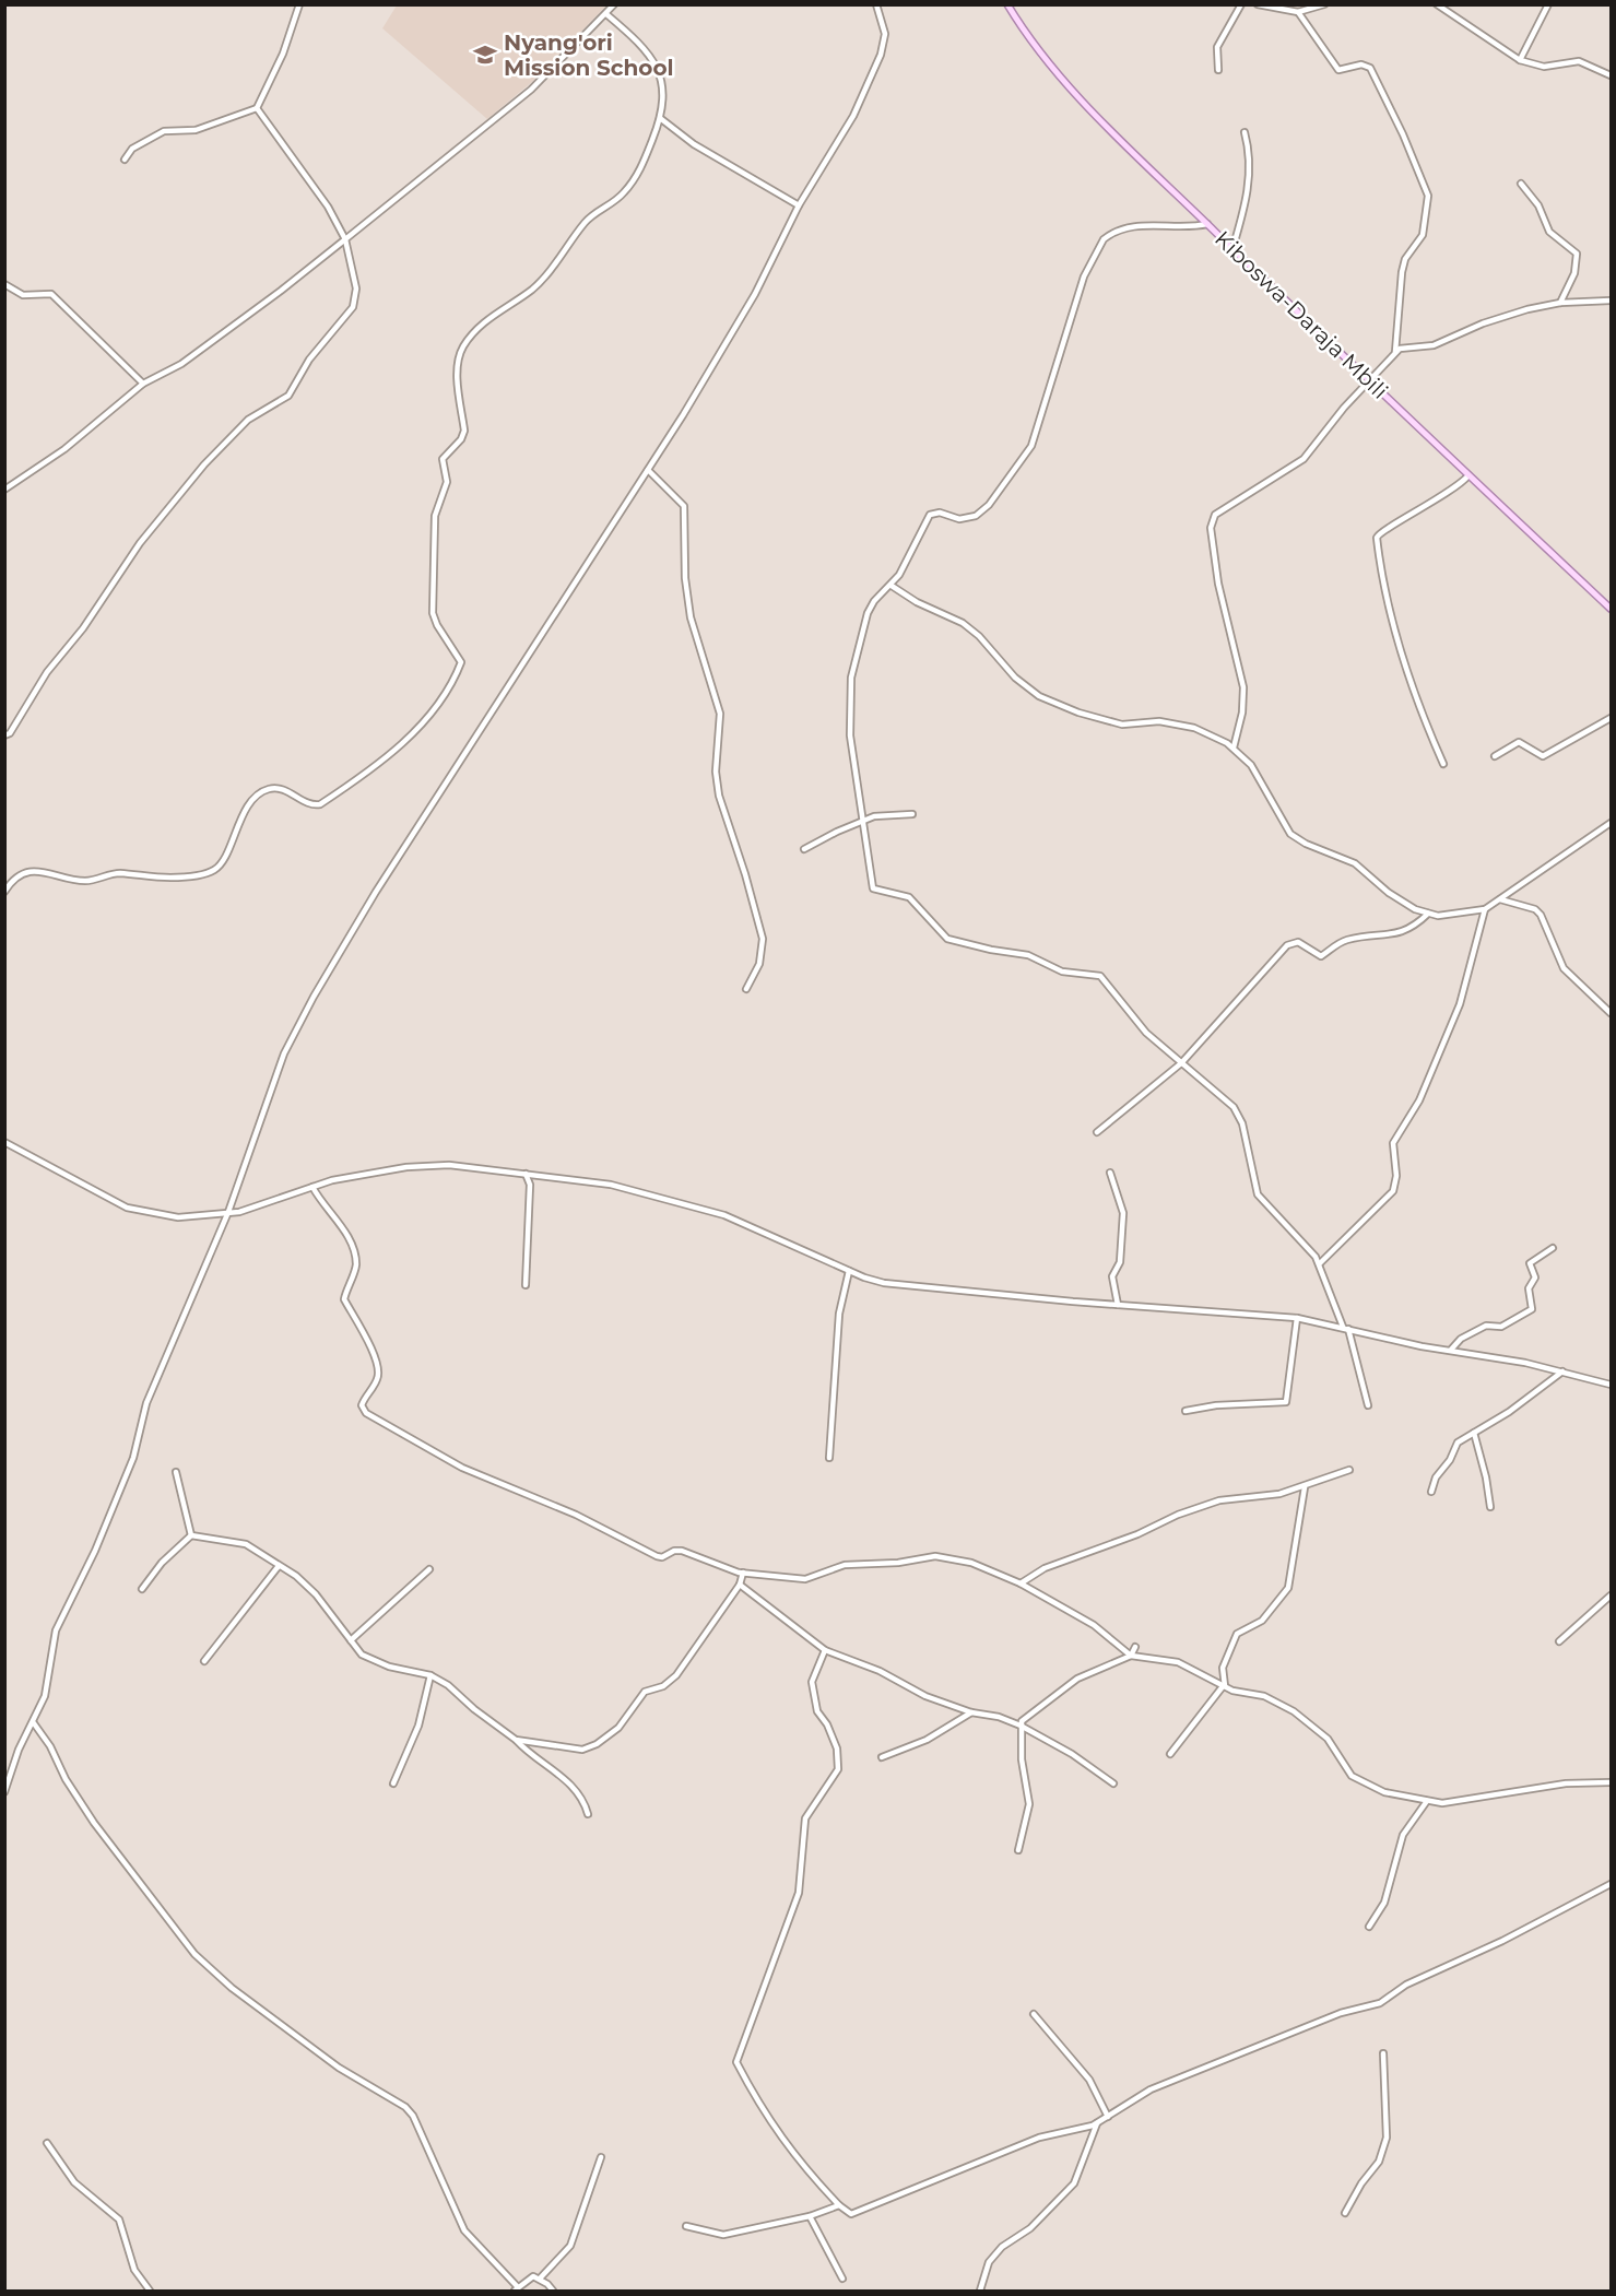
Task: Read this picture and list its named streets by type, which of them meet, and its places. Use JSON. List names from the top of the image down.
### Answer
{
  "streets": {
    "main road": ["Kiboswa-Daraja Mbili"]
  },
  "places": {
    "school or university": ["Nyang'ori Mission School"]
  }
}
